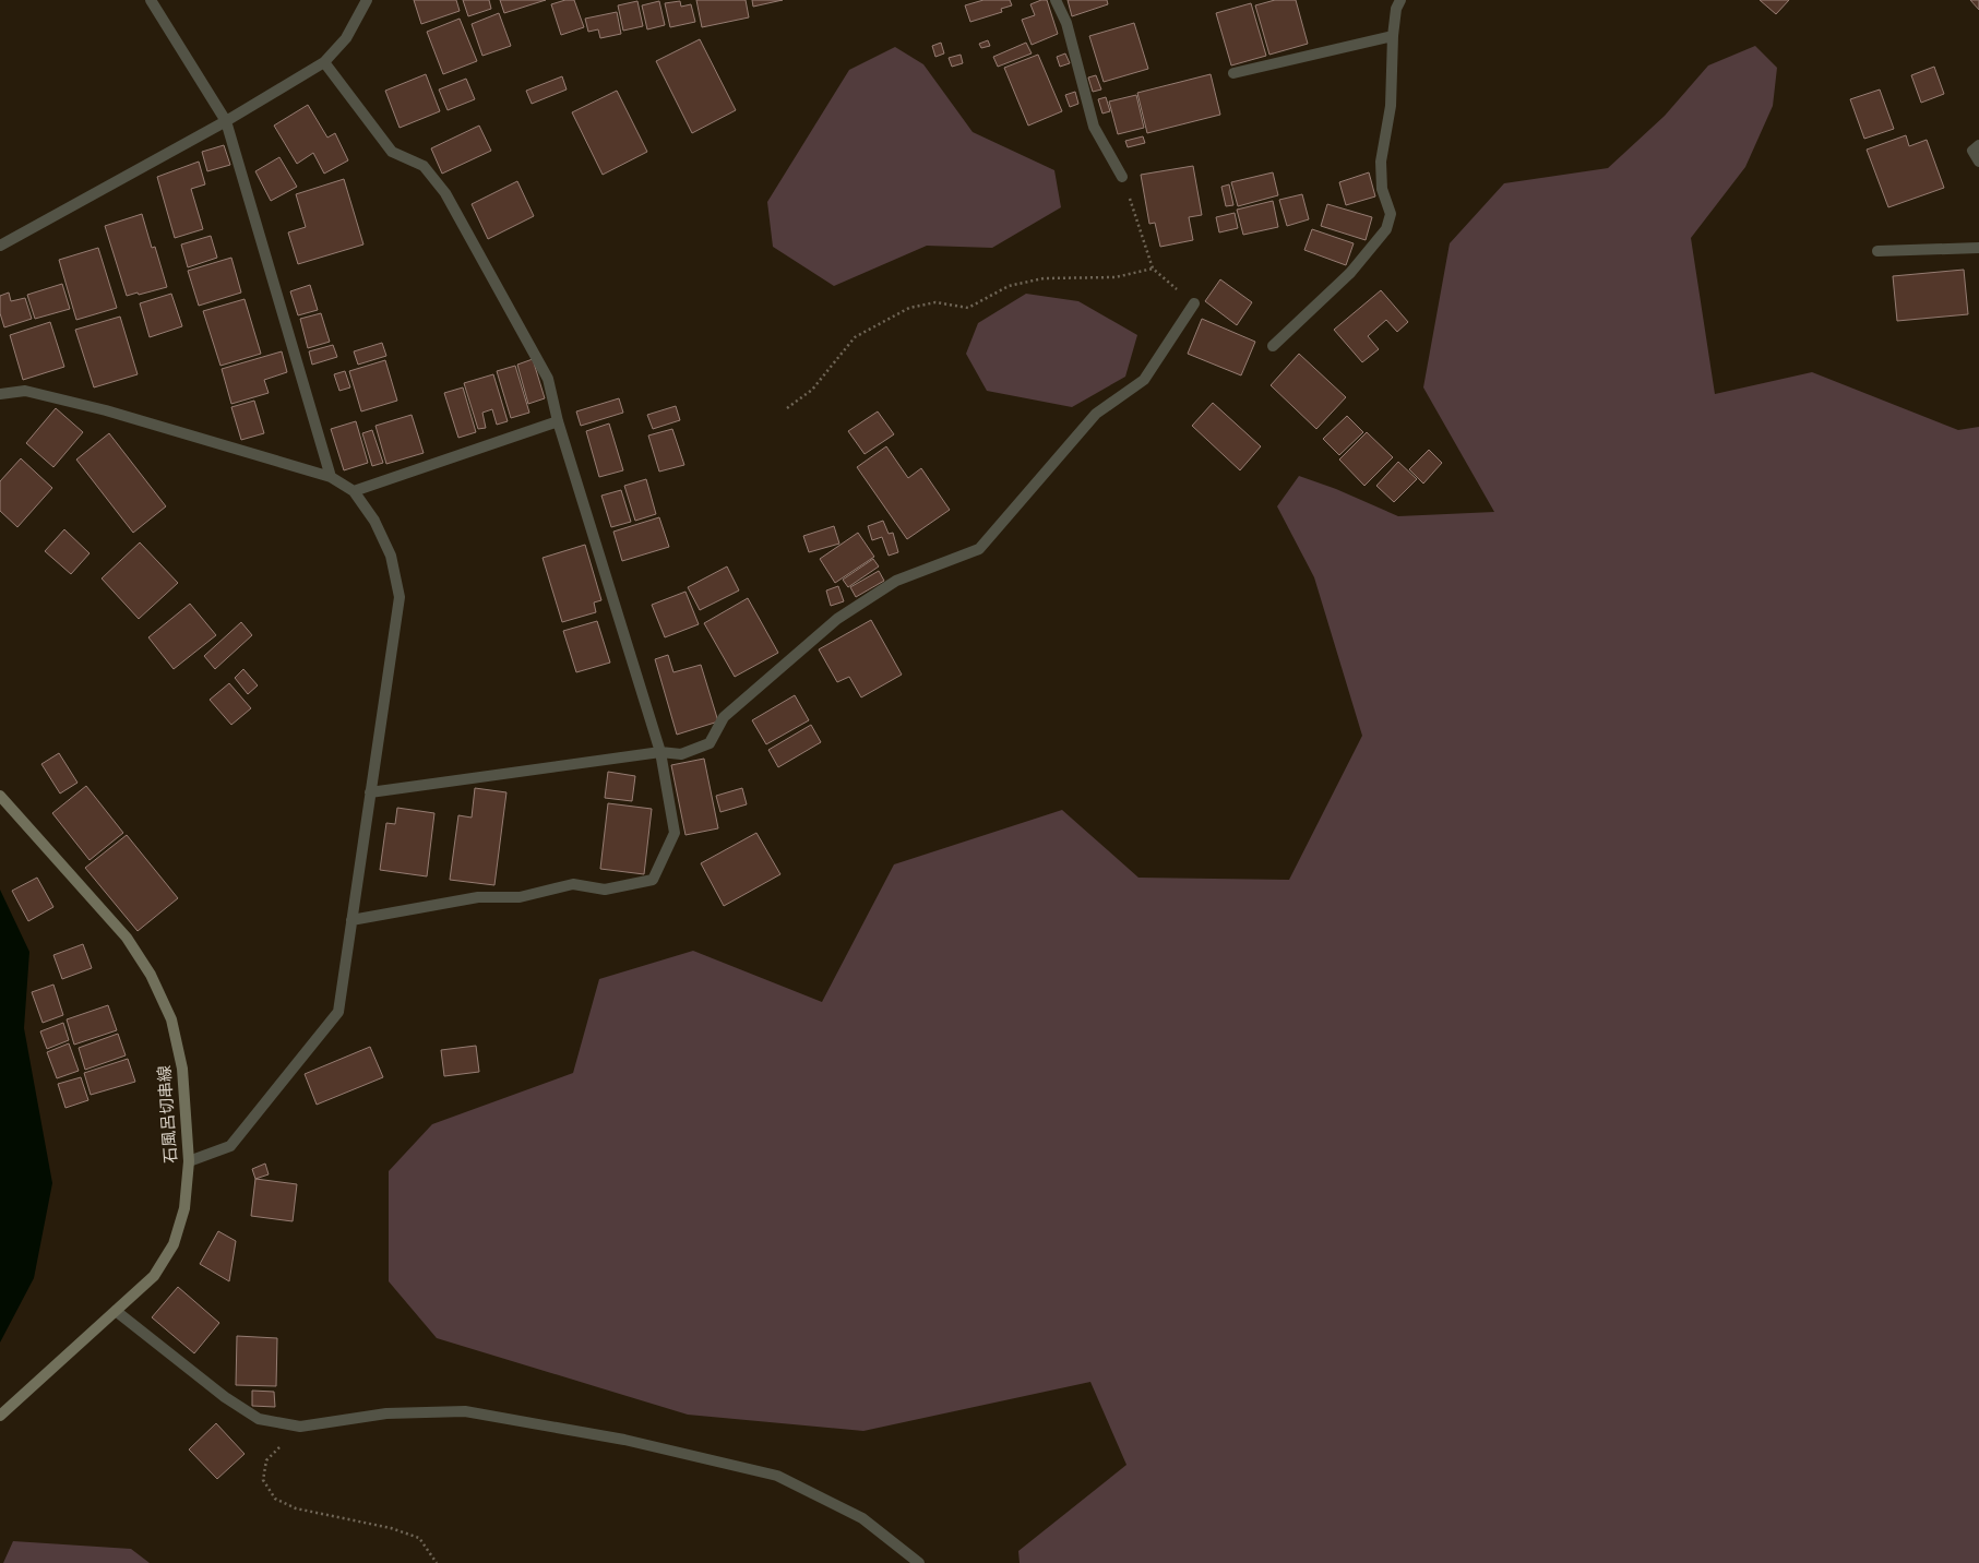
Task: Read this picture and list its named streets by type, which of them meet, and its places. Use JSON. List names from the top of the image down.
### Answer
{
  "streets": {
    "main road": ["石風呂切串線"]
  }
}
